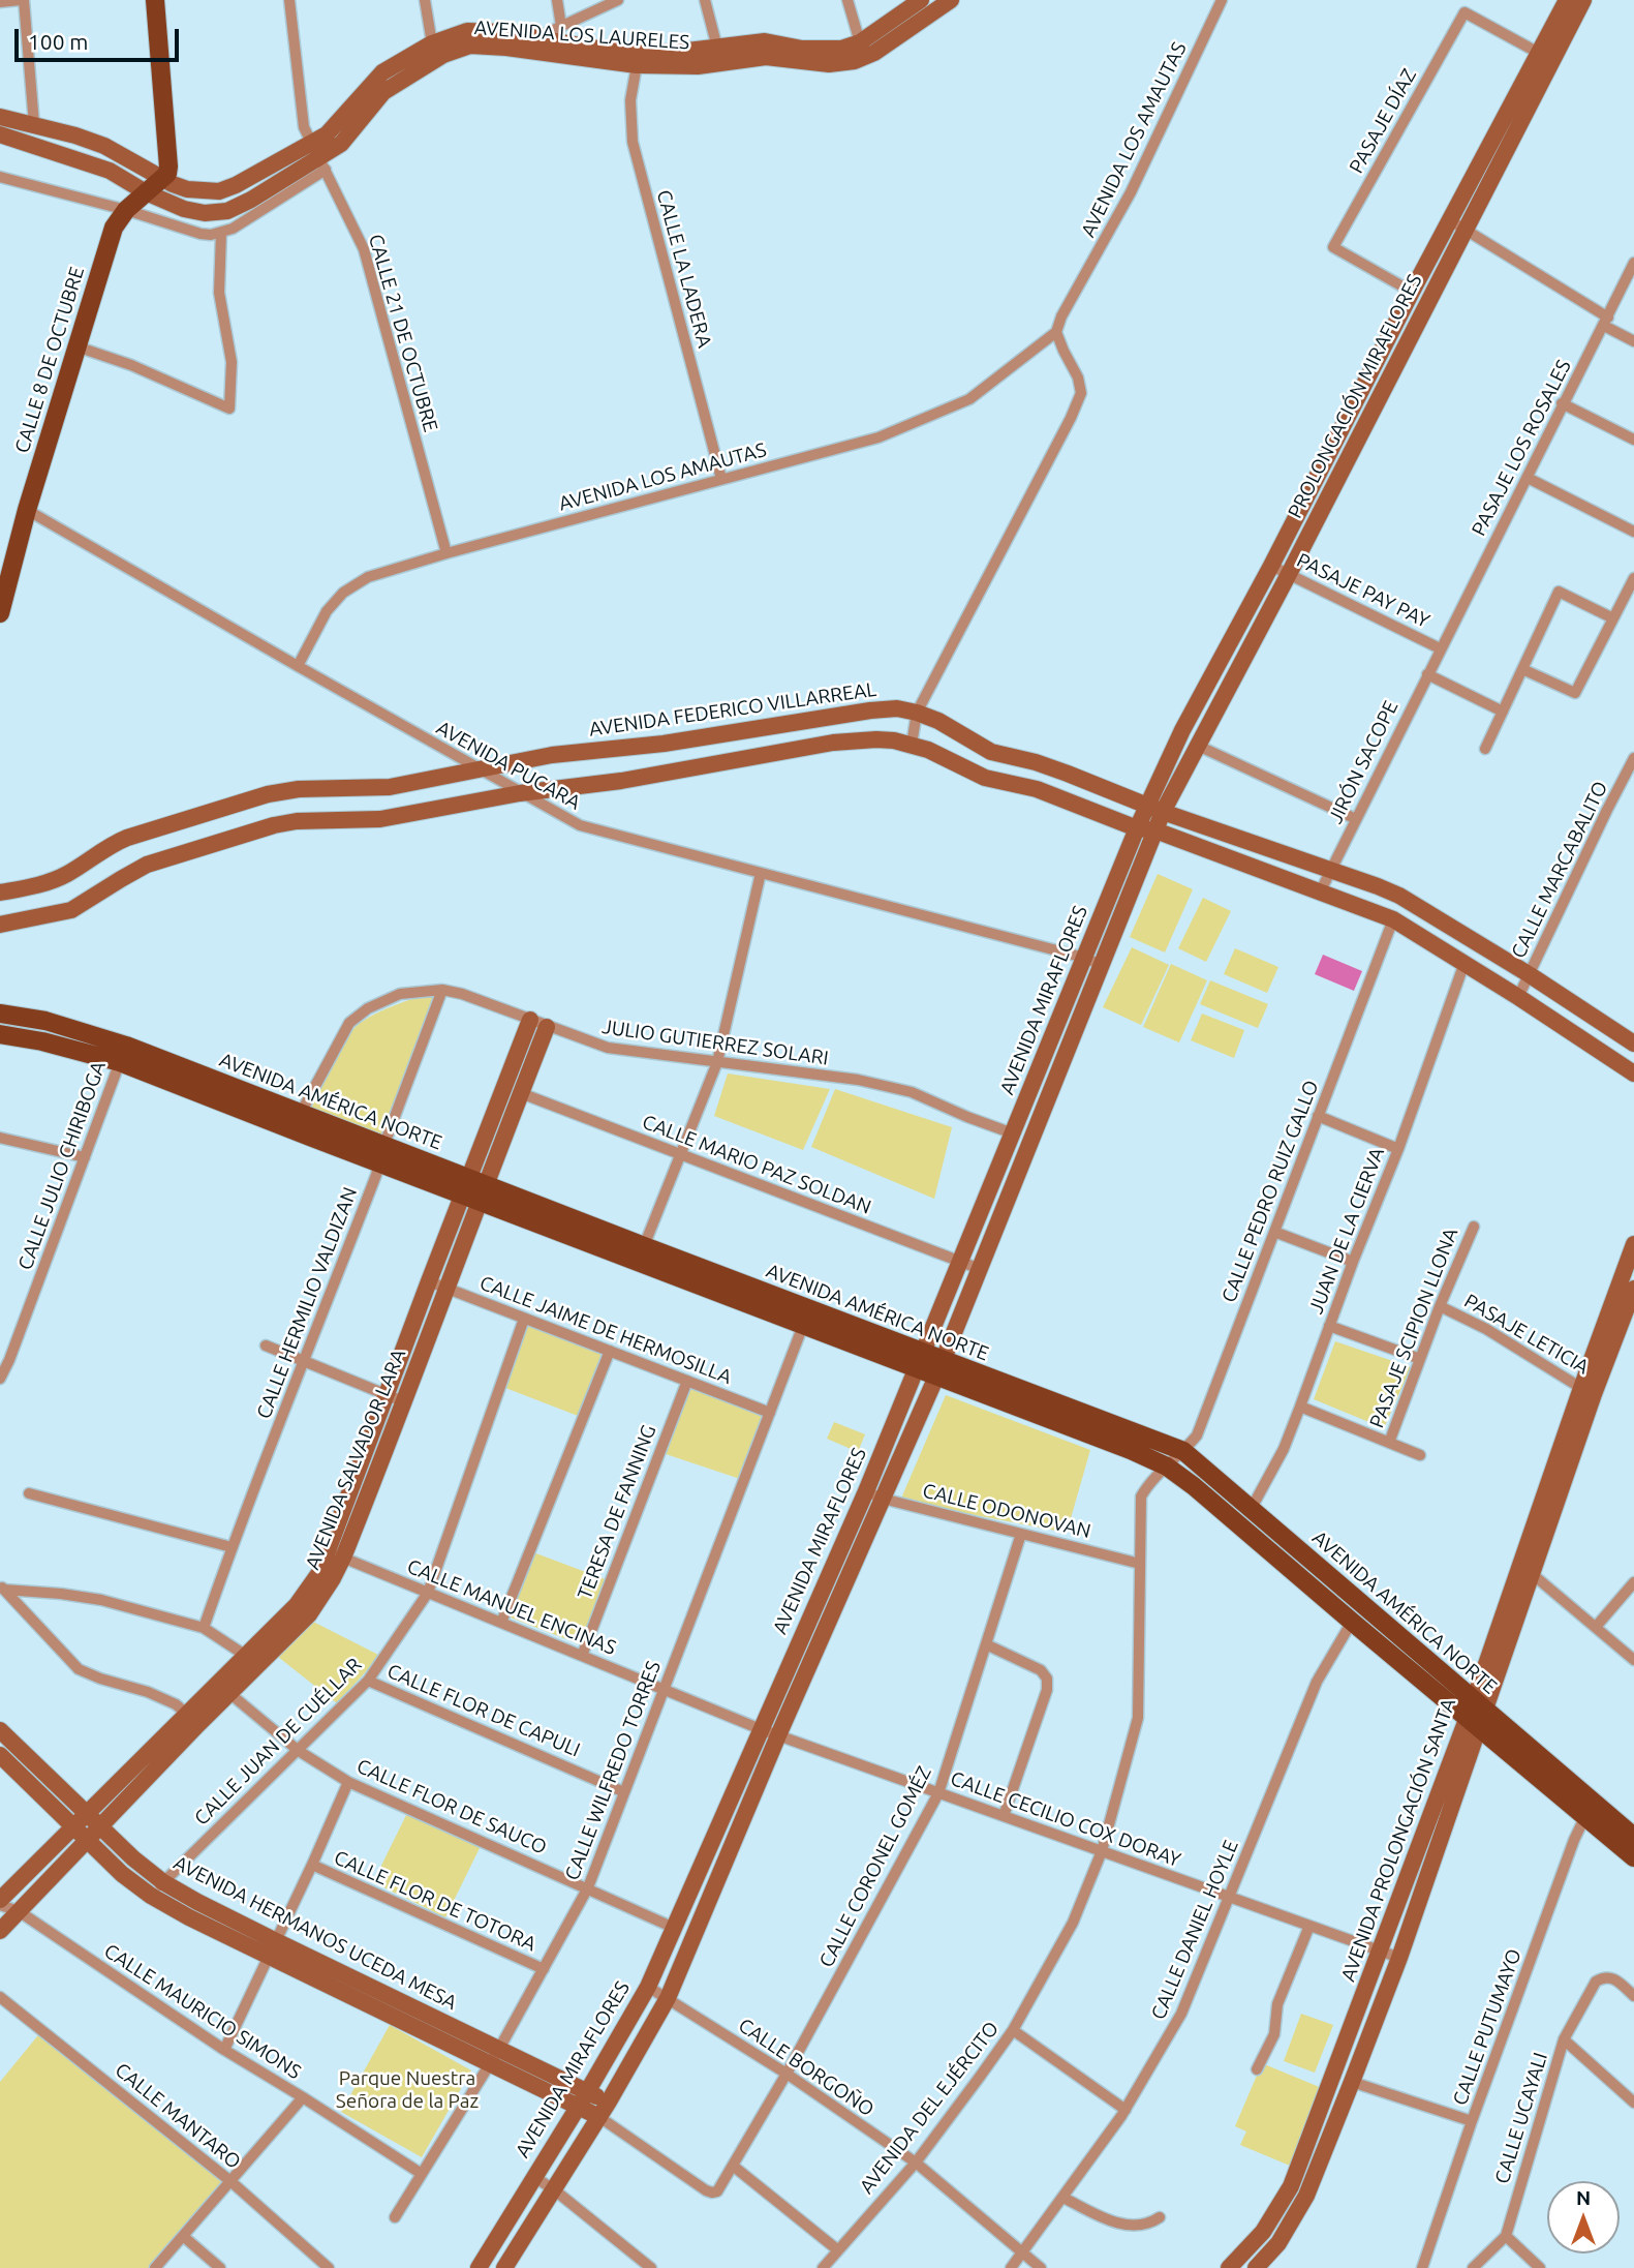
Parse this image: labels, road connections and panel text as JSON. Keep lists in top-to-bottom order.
{
  "streets": {
    "main road": [
      "AVENIDA LOS LAURELES",
      "CALLE 8 DE OCTUBRE",
      "PROLONGACIÓN MIRAFLORES",
      "AVENIDA FEDERICO VILLARREAL",
      "AVENIDA MIRAFLORES",
      "AVENIDA AMÉRICA NORTE",
      "AVENIDA SALVADOR LARA",
      "AVENIDA PROLONGACIÓN SANTA",
      "AVENIDA HERMANOS UCEDA MESA"
    ],
    "street": [
      "PASAJE DÍAZ",
      "AVENIDA LOS AMAUTAS",
      "CALLE LA LADERA",
      "CALLE 21 DE OCTUBRE",
      "PASAJE LOS ROSALES",
      "PASAJE PAY PAY",
      "JIRÓN SACOPE",
      "AVENIDA PUCARA",
      "CALLE MARCABALITO",
      "JULIO GUTIERREZ SOLARI",
      "CALLE MARIO PAZ SOLDAN",
      "CALLE JULIO CHIRIBOGA",
      "CALLE PEDRO RUIZ GALLO",
      "JUAN DE LA CIERVA",
      "CALLE HERMILIO VALDIZAN",
      "PASAJE SCIPION LLONA",
      "CALLE JAIME DE HERMOSILLA",
      "PASAJE LETICIA",
      "CALLE ODONOVAN",
      "TERESA DE FANNING",
      "CALLE MANUEL ENCINAS",
      "CALLE FLOR DE CAPULI",
      "CALLE JUAN DE CUÉLLAR",
      "CALLE WILFREDO TORRES",
      "CALLE FLOR DE SAUCO",
      "CALLE CECILIO COX DORAY",
      "CALLE CORONEL GOMÉZ",
      "CALLE FLOR DE TOTORA",
      "CALLE DANIEL HOYLE",
      "CALLE MAURICIO SIMONS",
      "CALLE PUTUMAYO",
      "CALLE BORGOÑO",
      "AVENIDA DEL EJÉRCITO",
      "CALLE MANTARO",
      "CALLE UCAYALI"
    ]
  },
  "crossings": [
    ["AVENIDA LOS LAURELES", "CALLE LA LADERA"],
    ["AVENIDA LOS LAURELES", "CALLE 21 DE OCTUBRE"],
    ["AVENIDA LOS LAURELES", "CALLE 8 DE OCTUBRE"],
    ["PASAJE DÍAZ", "PROLONGACIÓN MIRAFLORES"],
    ["AVENIDA LOS AMAUTAS", "CALLE LA LADERA"],
    ["AVENIDA LOS AMAUTAS", "CALLE 21 DE OCTUBRE"],
    ["AVENIDA LOS AMAUTAS", "AVENIDA PUCARA"],
    ["CALLE 8 DE OCTUBRE", "AVENIDA PUCARA"],
    ["PROLONGACIÓN MIRAFLORES", "PASAJE PAY PAY"],
    ["PROLONGACIÓN MIRAFLORES", "AVENIDA FEDERICO VILLARREAL"],
    ["PROLONGACIÓN MIRAFLORES", "AVENIDA MIRAFLORES"],
    ["PASAJE LOS ROSALES", "PASAJE PAY PAY"],
    ["PASAJE LOS ROSALES", "JIRÓN SACOPE"],
    ["PASAJE PAY PAY", "JIRÓN SACOPE"],
    ["AVENIDA FEDERICO VILLARREAL", "JIRÓN SACOPE"],
    ["AVENIDA FEDERICO VILLARREAL", "AVENIDA PUCARA"],
    ["AVENIDA FEDERICO VILLARREAL", "CALLE MARCABALITO"],
    ["AVENIDA FEDERICO VILLARREAL", "AVENIDA MIRAFLORES"],
    ["AVENIDA PUCARA", "AVENIDA MIRAFLORES"],
    ["AVENIDA MIRAFLORES", "JULIO GUTIERREZ SOLARI"],
    ["AVENIDA MIRAFLORES", "AVENIDA AMÉRICA NORTE"],
    ["AVENIDA MIRAFLORES", "CALLE MARIO PAZ SOLDAN"],
    ["AVENIDA MIRAFLORES", "CALLE ODONOVAN"],
    ["AVENIDA MIRAFLORES", "CALLE MANUEL ENCINAS"],
    ["AVENIDA MIRAFLORES", "CALLE FLOR DE SAUCO"],
    ["AVENIDA MIRAFLORES", "CALLE CECILIO COX DORAY"],
    ["AVENIDA MIRAFLORES", "CALLE CORONEL GOMÉZ"],
    ["AVENIDA MIRAFLORES", "AVENIDA HERMANOS UCEDA MESA"],
    ["AVENIDA MIRAFLORES", "CALLE BORGOÑO"],
    ["JULIO GUTIERREZ SOLARI", "AVENIDA AMÉRICA NORTE"],
    ["JULIO GUTIERREZ SOLARI", "CALLE HERMILIO VALDIZAN"],
    ["JULIO GUTIERREZ SOLARI", "AVENIDA SALVADOR LARA"],
    ["AVENIDA AMÉRICA NORTE", "CALLE JULIO CHIRIBOGA"],
    ["AVENIDA AMÉRICA NORTE", "CALLE PEDRO RUIZ GALLO"],
    ["AVENIDA AMÉRICA NORTE", "JUAN DE LA CIERVA"],
    ["AVENIDA AMÉRICA NORTE", "CALLE HERMILIO VALDIZAN"],
    ["AVENIDA AMÉRICA NORTE", "AVENIDA SALVADOR LARA"],
    ["AVENIDA AMÉRICA NORTE", "CALLE WILFREDO TORRES"],
    ["AVENIDA AMÉRICA NORTE", "AVENIDA PROLONGACIÓN SANTA"],
    ["AVENIDA AMÉRICA NORTE", "CALLE DANIEL HOYLE"],
    ["AVENIDA AMÉRICA NORTE", "CALLE PUTUMAYO"],
    ["AVENIDA AMÉRICA NORTE", "AVENIDA DEL EJÉRCITO"],
    ["CALLE MARIO PAZ SOLDAN", "AVENIDA SALVADOR LARA"],
    ["CALLE PEDRO RUIZ GALLO", "AVENIDA DEL EJÉRCITO"],
    ["PASAJE SCIPION LLONA", "PASAJE LETICIA"],
    ["CALLE JAIME DE HERMOSILLA", "AVENIDA SALVADOR LARA"],
    ["CALLE JAIME DE HERMOSILLA", "TERESA DE FANNING"],
    ["CALLE JAIME DE HERMOSILLA", "CALLE JUAN DE CUÉLLAR"],
    ["CALLE JAIME DE HERMOSILLA", "CALLE WILFREDO TORRES"],
    ["PASAJE LETICIA", "AVENIDA PROLONGACIÓN SANTA"],
    ["AVENIDA SALVADOR LARA", "CALLE MANUEL ENCINAS"],
    ["AVENIDA SALVADOR LARA", "CALLE FLOR DE SAUCO"],
    ["AVENIDA SALVADOR LARA", "AVENIDA HERMANOS UCEDA MESA"],
    ["AVENIDA SALVADOR LARA", "CALLE MAURICIO SIMONS"],
    ["CALLE ODONOVAN", "CALLE CORONEL GOMÉZ"],
    ["CALLE ODONOVAN", "AVENIDA DEL EJÉRCITO"],
    ["TERESA DE FANNING", "CALLE MANUEL ENCINAS"],
    ["CALLE MANUEL ENCINAS", "CALLE JUAN DE CUÉLLAR"],
    ["CALLE MANUEL ENCINAS", "CALLE WILFREDO TORRES"],
    ["CALLE MANUEL ENCINAS", "CALLE CECILIO COX DORAY"],
    ["CALLE FLOR DE CAPULI", "CALLE JUAN DE CUÉLLAR"],
    ["CALLE FLOR DE CAPULI", "CALLE WILFREDO TORRES"],
    ["CALLE JUAN DE CUÉLLAR", "CALLE FLOR DE SAUCO"],
    ["CALLE JUAN DE CUÉLLAR", "AVENIDA HERMANOS UCEDA MESA"],
    ["CALLE WILFREDO TORRES", "CALLE FLOR DE SAUCO"],
    ["CALLE WILFREDO TORRES", "CALLE FLOR DE TOTORA"],
    ["CALLE WILFREDO TORRES", "AVENIDA HERMANOS UCEDA MESA"],
    ["CALLE WILFREDO TORRES", "CALLE MAURICIO SIMONS"],
    ["CALLE CECILIO COX DORAY", "AVENIDA PROLONGACIÓN SANTA"],
    ["CALLE CECILIO COX DORAY", "CALLE CORONEL GOMÉZ"],
    ["CALLE CECILIO COX DORAY", "CALLE DANIEL HOYLE"],
    ["CALLE CECILIO COX DORAY", "AVENIDA DEL EJÉRCITO"],
    ["CALLE CORONEL GOMÉZ", "AVENIDA HERMANOS UCEDA MESA"],
    ["CALLE CORONEL GOMÉZ", "CALLE BORGOÑO"],
    ["CALLE DANIEL HOYLE", "CALLE BORGOÑO"],
    ["CALLE BORGOÑO", "AVENIDA DEL EJÉRCITO"]
  ],
  "parks": ["Parque Nuestra Señora de la Paz"],
  "scale_bar": "100 m",
  "north": "top"
}
